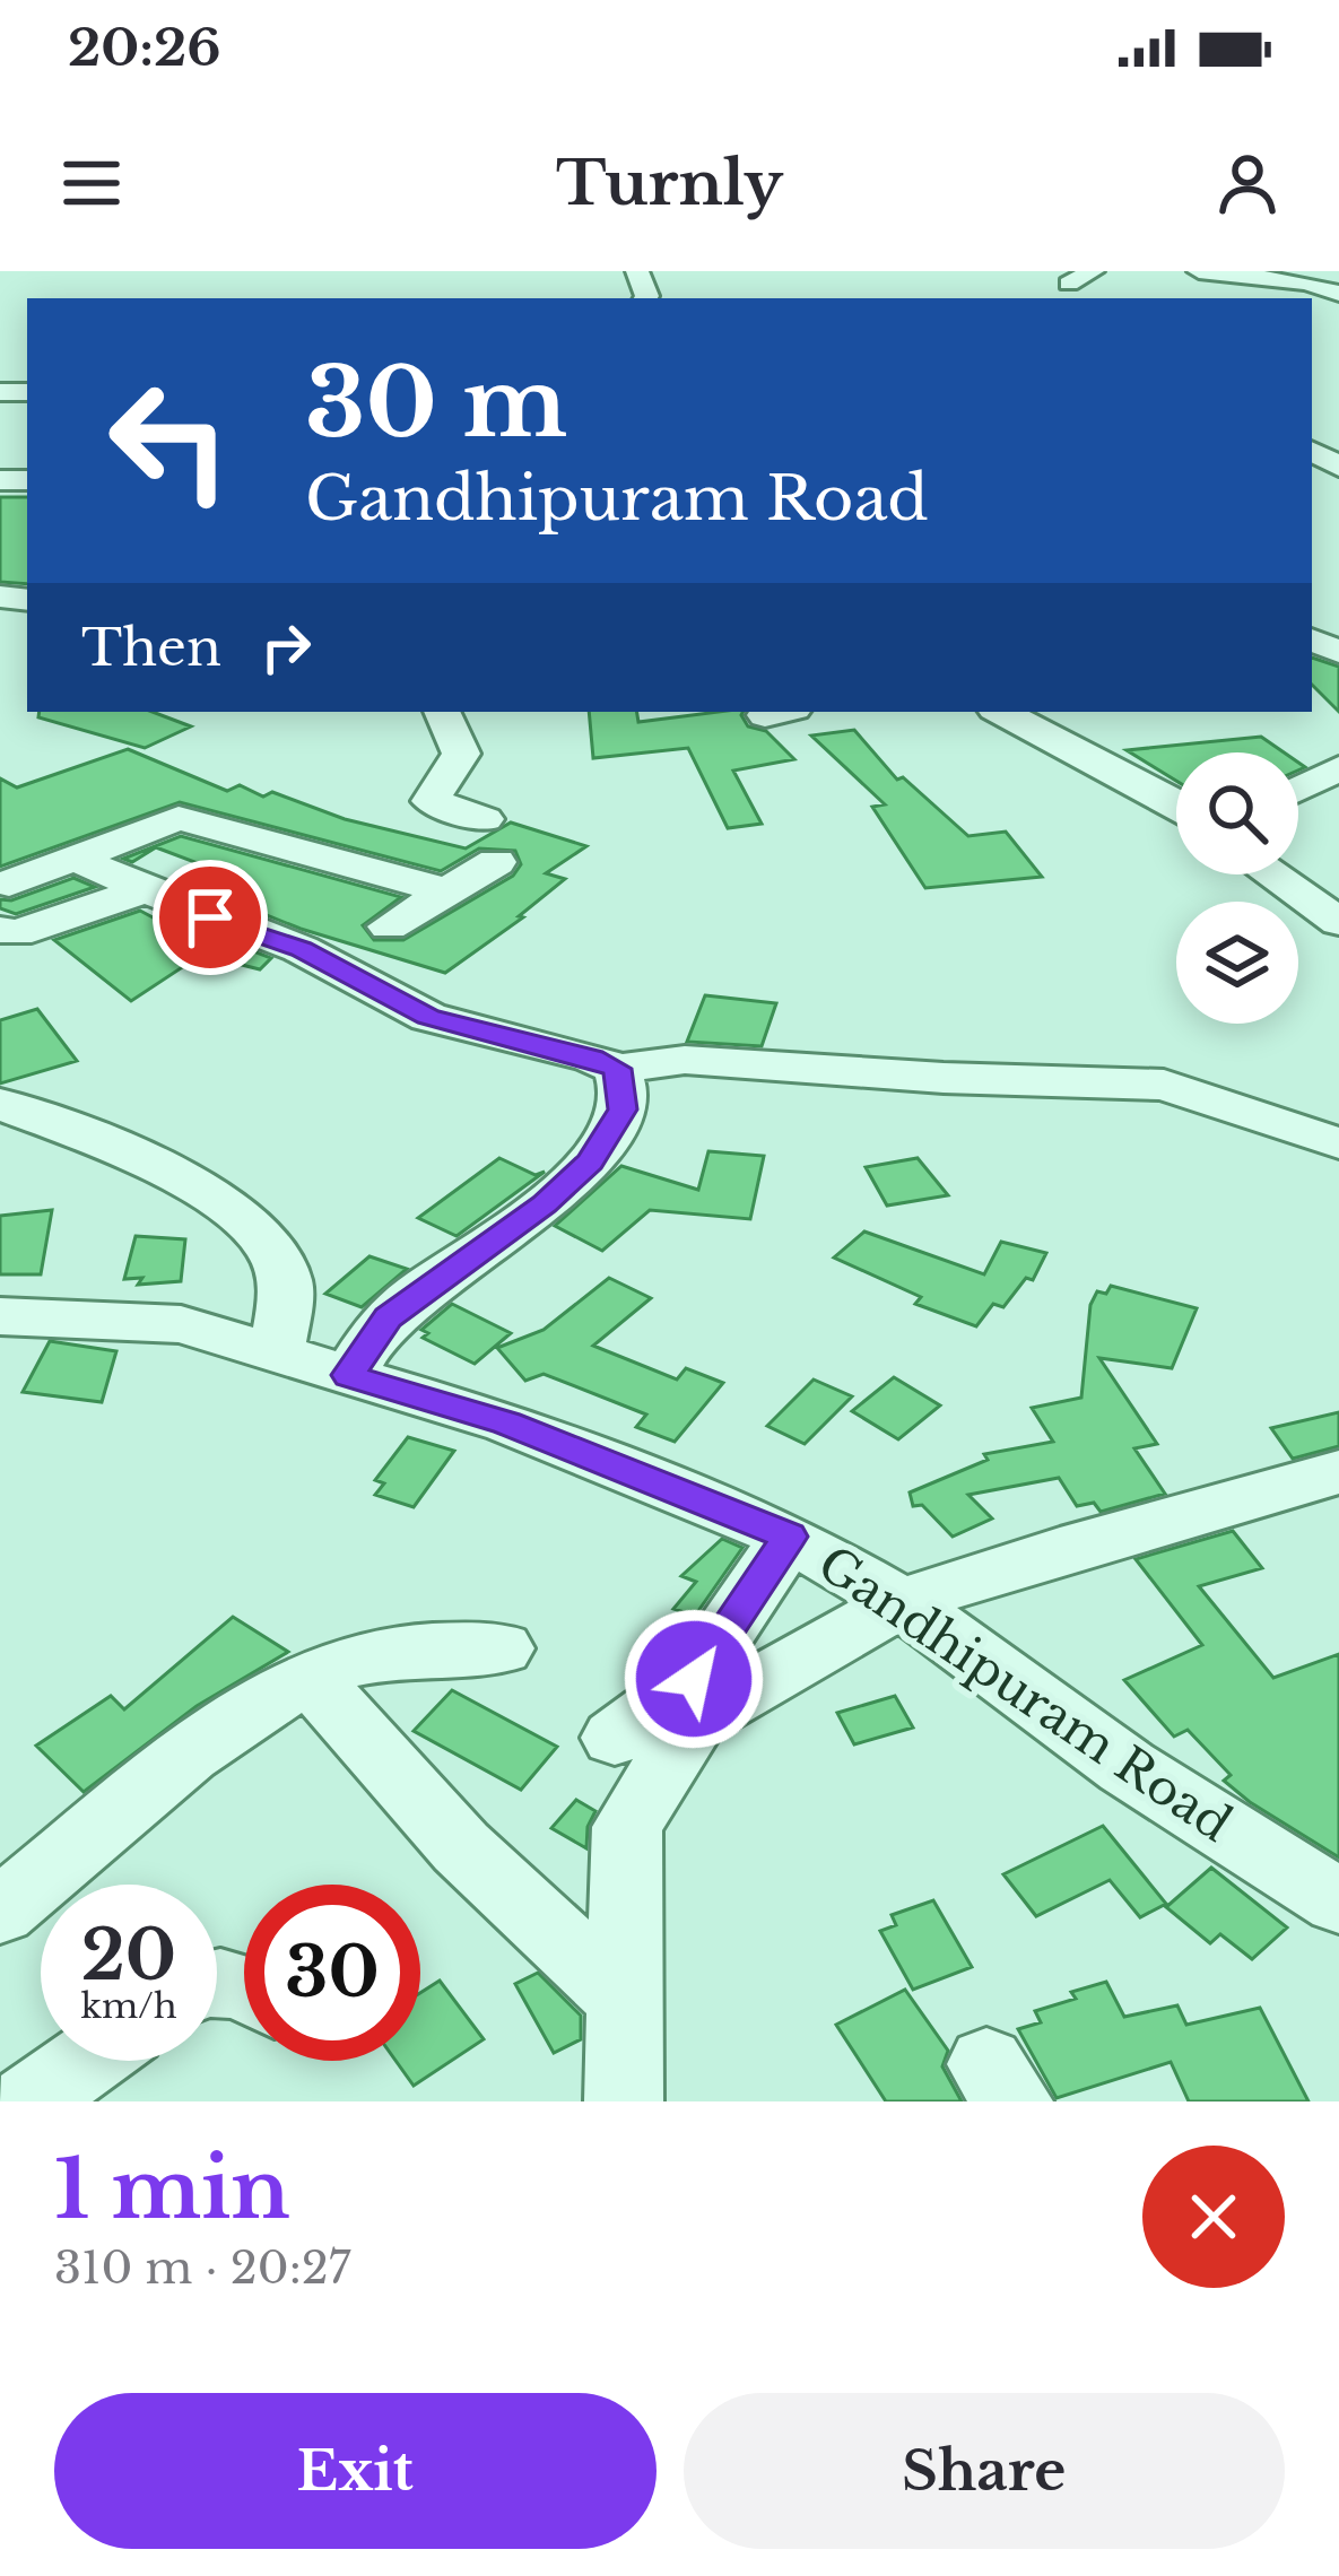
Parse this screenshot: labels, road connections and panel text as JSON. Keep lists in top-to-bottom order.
{
  "streets": {
    "street": ["Gandhipuram Road"]
  },
  "page": {
    "status": "20:26",
    "header": "Turnly",
    "turn": ["30 m", "Gandhipuram Road"],
    "then": "Then",
    "speed": "20 km/h",
    "limit": "30",
    "heading": ["1 min", "310 m · 20:27"],
    "buttons": ["Exit", "Share"]
  }
}
